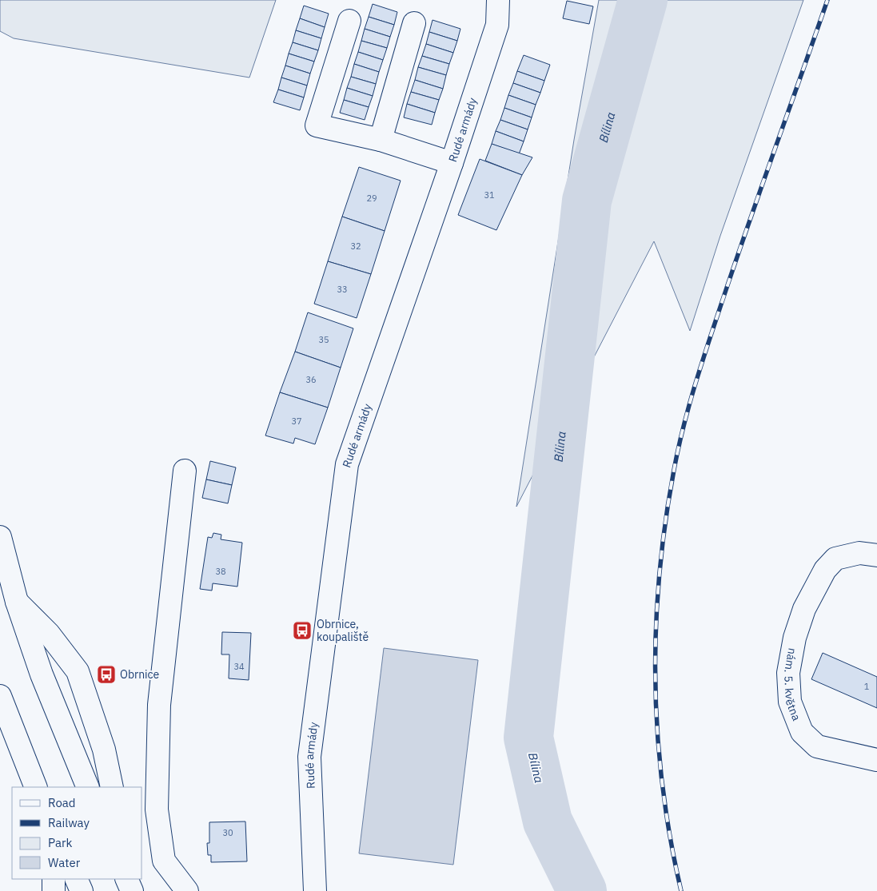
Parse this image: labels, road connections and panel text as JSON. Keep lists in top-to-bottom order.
{
  "streets": {
    "main road": ["Rudé armády", "nám. 5. května"]
  },
  "water": ["Bílina"],
  "places": {
    "bus stop": ["Obrnice, koupaliště", "Obrnice"]
  },
  "house_numbers": [
    "31",
    "29",
    "32",
    "33",
    "35",
    "36",
    "37",
    "38",
    "34",
    "1",
    "30"
  ],
  "legend": [
    "Road",
    "Railway",
    "Park",
    "Water"
  ]
}
